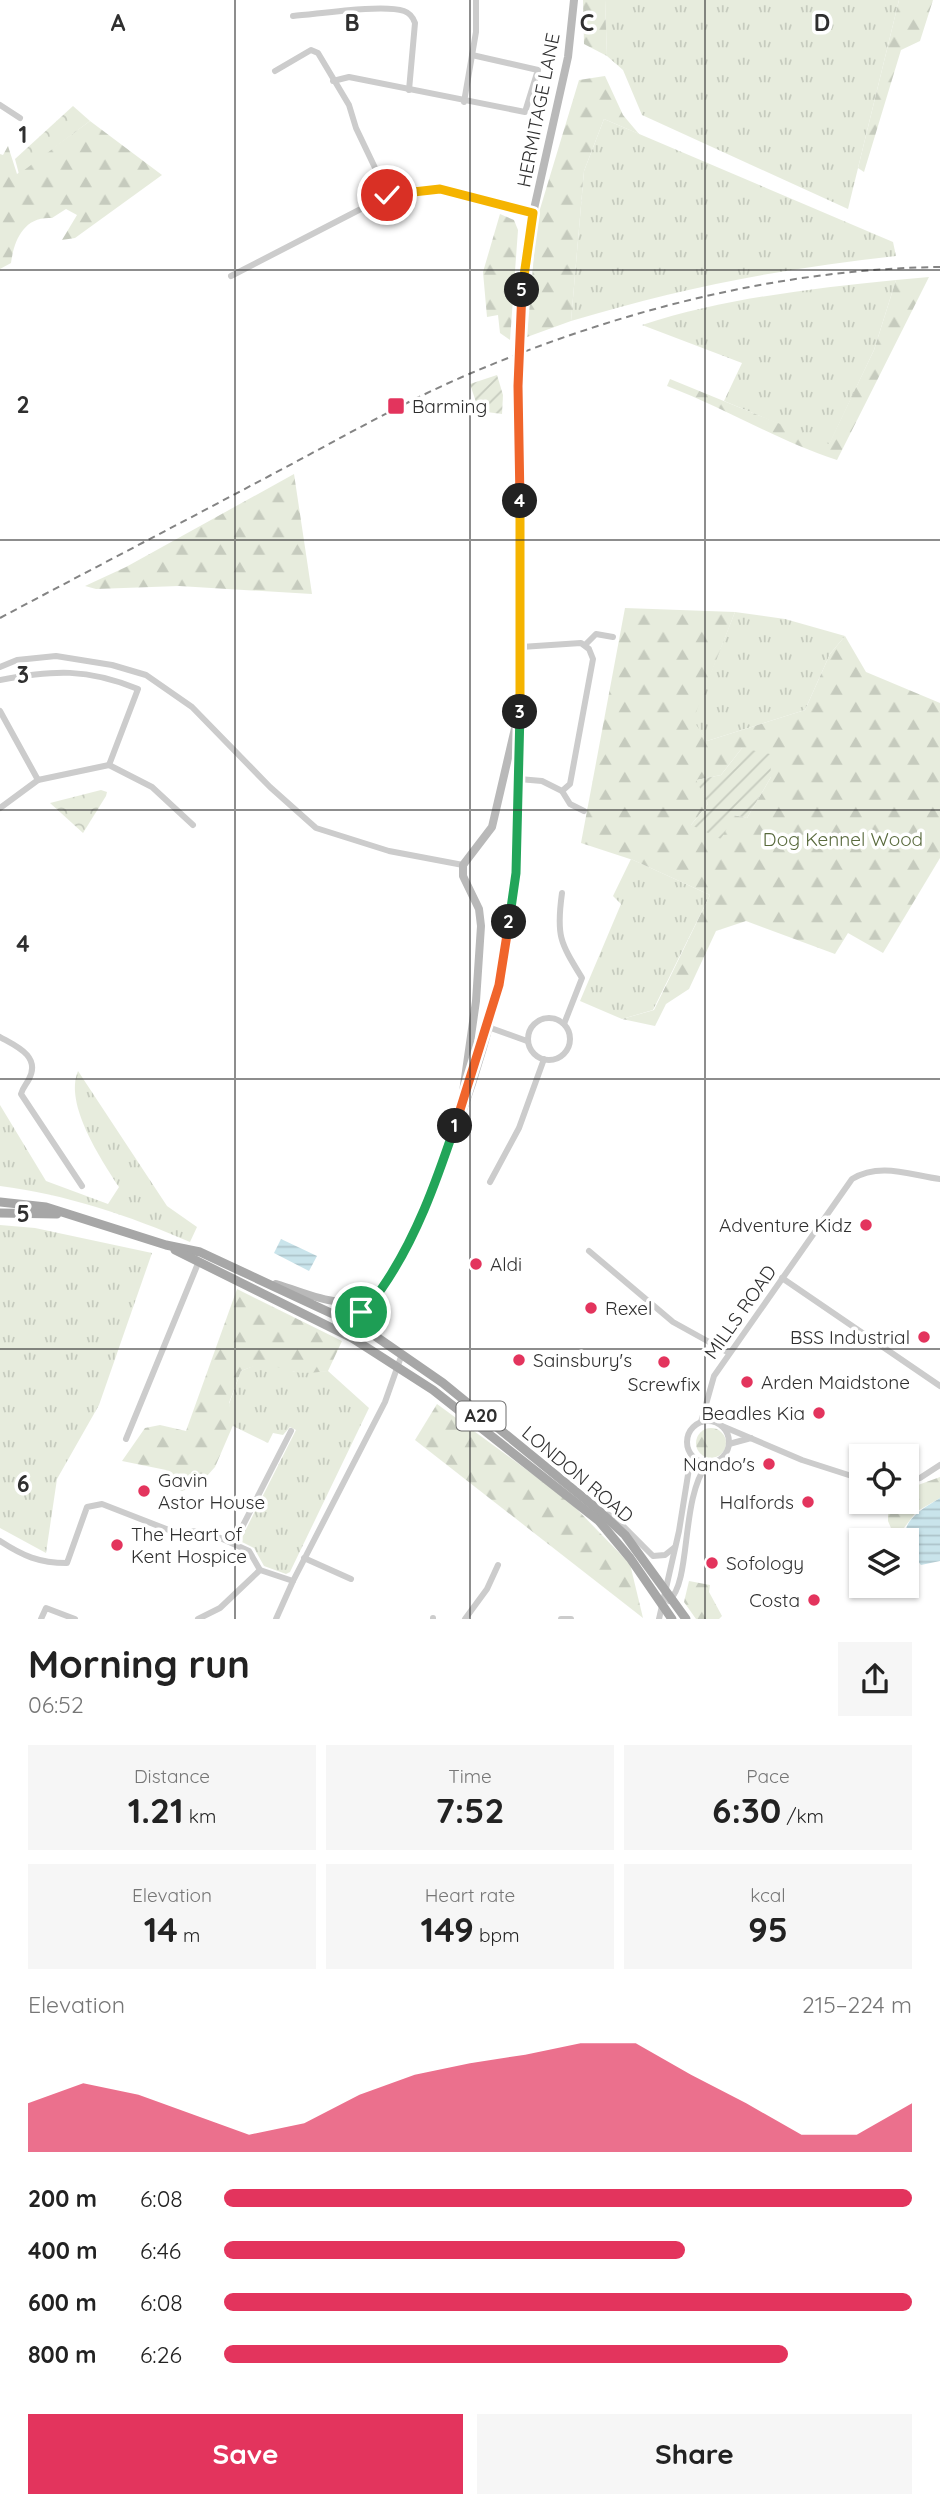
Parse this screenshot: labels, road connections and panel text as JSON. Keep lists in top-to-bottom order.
{
  "streets": {
    "main road": ["HERMITAGE LANE", "A20", "LONDON ROAD"],
    "street": ["MILLS ROAD"]
  },
  "crossings": [
    ["HERMITAGE LANE", "LONDON ROAD"]
  ],
  "parks": ["Dog Kennel Wood"],
  "places": {
    "transit": ["Barming"],
    "other": [
      "Adventure Kidz",
      "Aldi",
      "Rexel",
      "BSS Industrial",
      "Sainsbury's",
      "Screwfix",
      "Arden Maidstone",
      "Beadles Kia",
      "Nando's",
      "Gavin Astor House",
      "Halfords",
      "The Heart of Kent Hospice",
      "Sofology",
      "Costa"
    ]
  },
  "page": {
    "pins": [
      "5",
      "4",
      "3",
      "2",
      "1"
    ],
    "heading": ["Morning run", "06:52"],
    "stats": [
      ["Distance", "1.21 km"],
      ["Time", "7:52"],
      ["Pace", "6:30 /km"],
      ["Elevation", "14 m"],
      ["Heart rate", "149 bpm"],
      ["kcal", "95"]
    ],
    "chart": ["Elevation", "215–224 m"],
    "list": [
      {
        "name": "200 m",
        "note": "6:08"
      },
      {
        "name": "400 m",
        "note": "6:46"
      },
      {
        "name": "600 m",
        "note": "6:08"
      },
      {
        "name": "800 m",
        "note": "6:26"
      }
    ],
    "buttons": ["Save", "Share"]
  },
  "grid": {
    "columns": [
      "A",
      "B",
      "C",
      "D"
    ],
    "rows": [
      "1",
      "2",
      "3",
      "4",
      "5",
      "6"
    ]
  }
}
